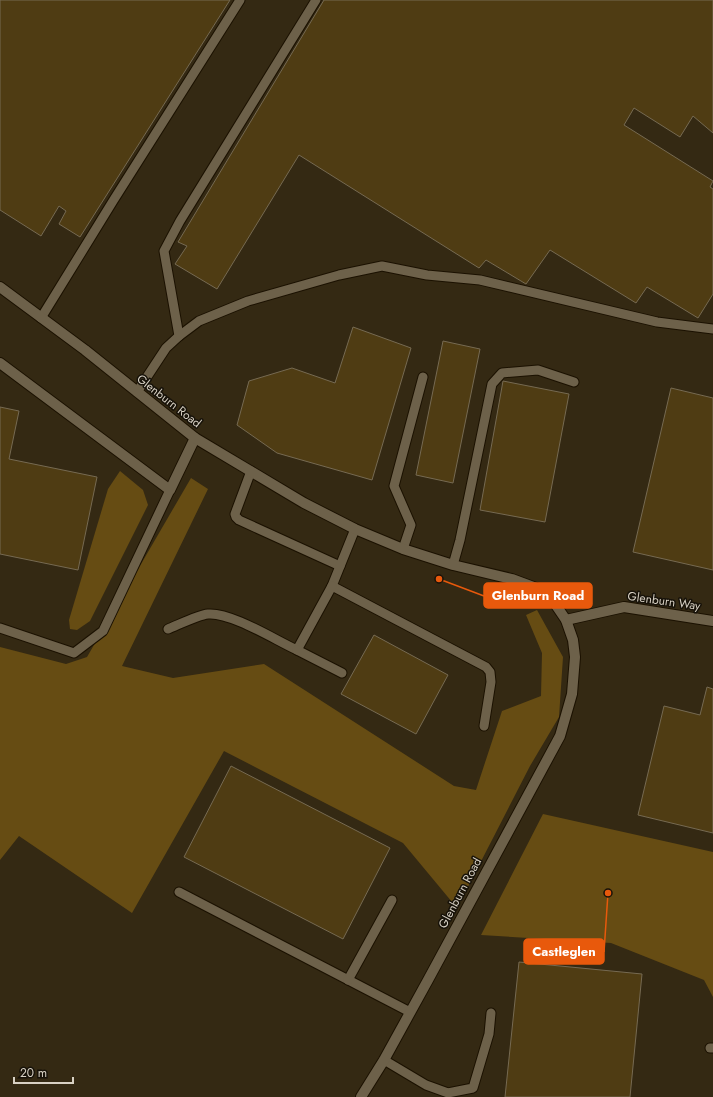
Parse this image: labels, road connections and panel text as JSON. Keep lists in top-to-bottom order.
{
  "streets": {
    "street": ["Glenburn Road", "Glenburn Way"]
  },
  "crossings": [
    ["Glenburn Road", "Glenburn Way"]
  ],
  "places": ["Glenburn Road", "Castleglen"],
  "scale_bar": "20 m"
}
